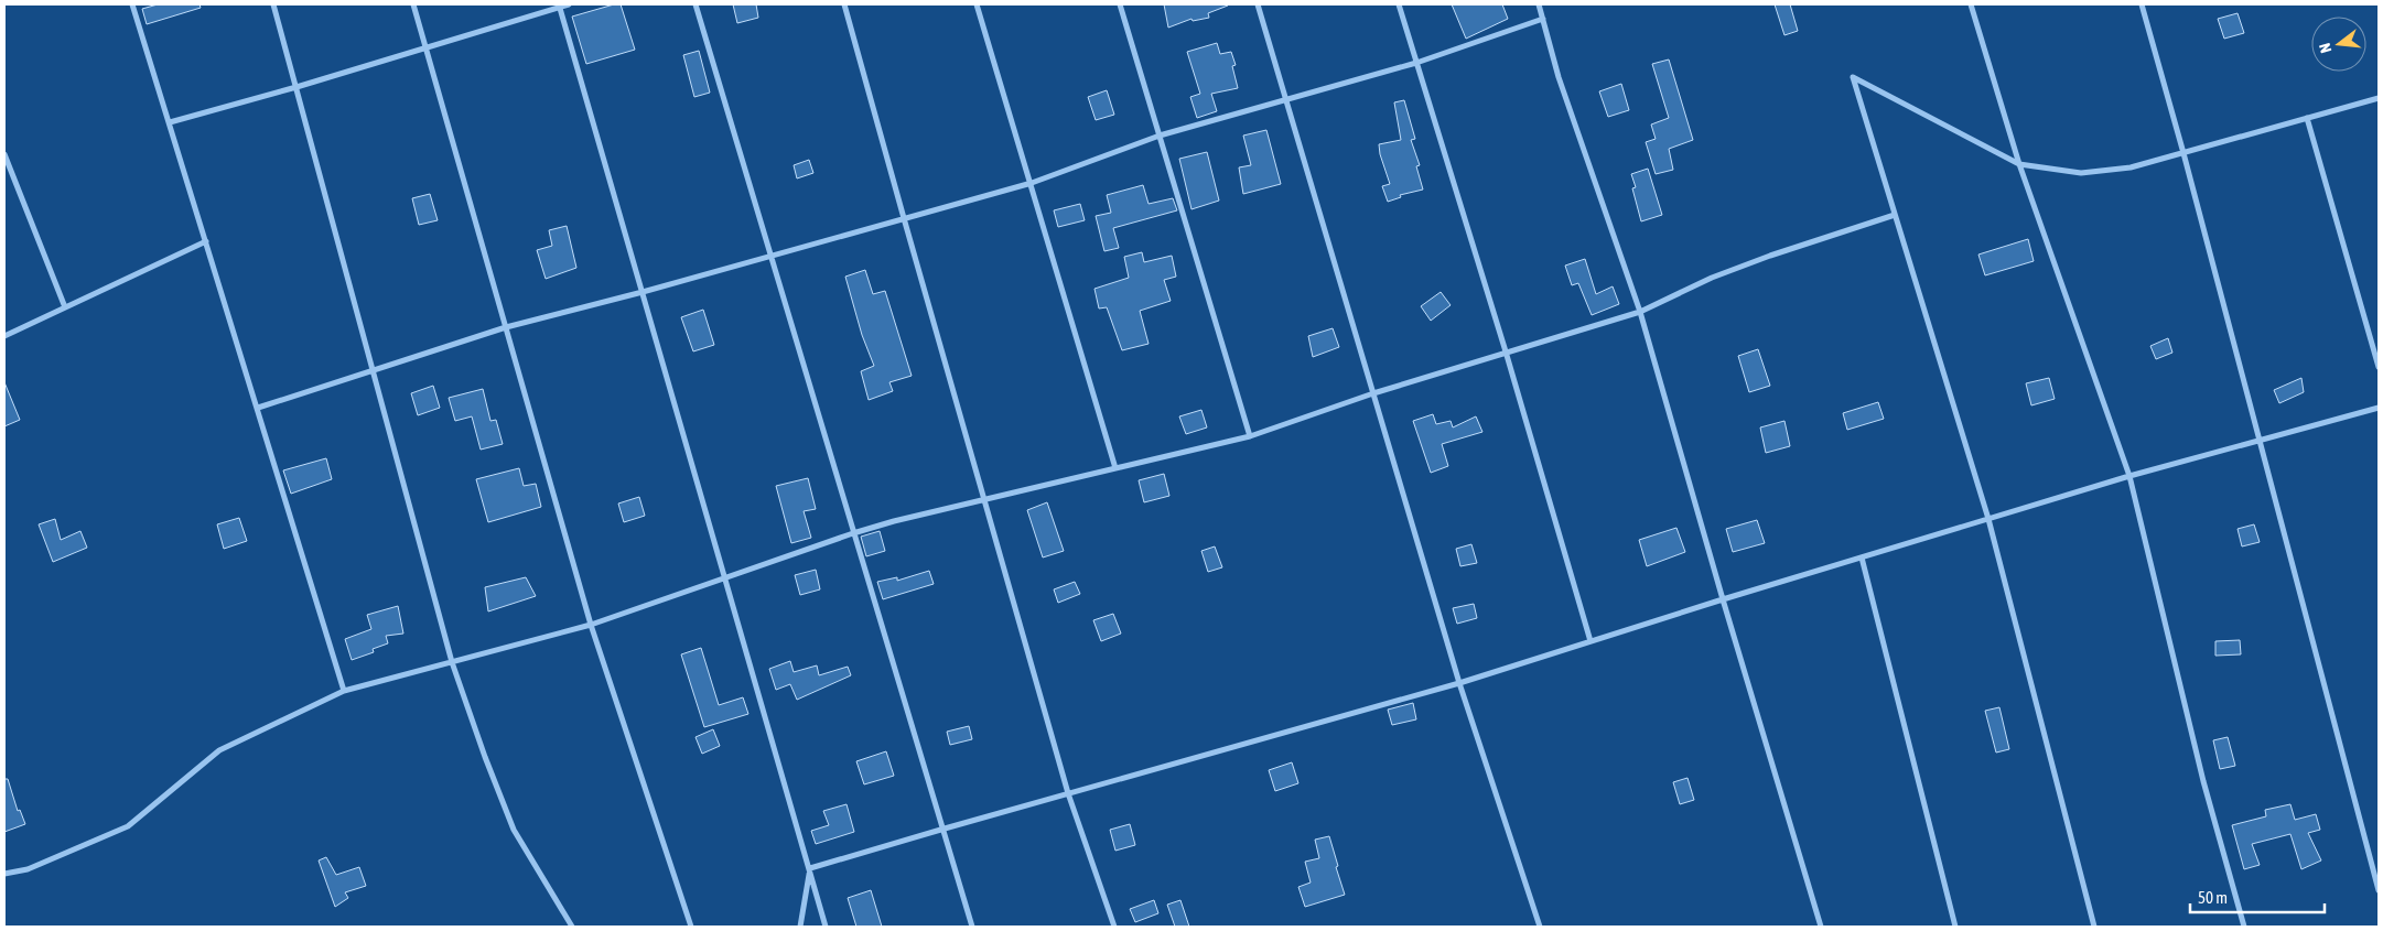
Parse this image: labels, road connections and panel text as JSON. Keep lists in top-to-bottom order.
{
  "scale_bar": "50 m",
  "north": "left"
}
